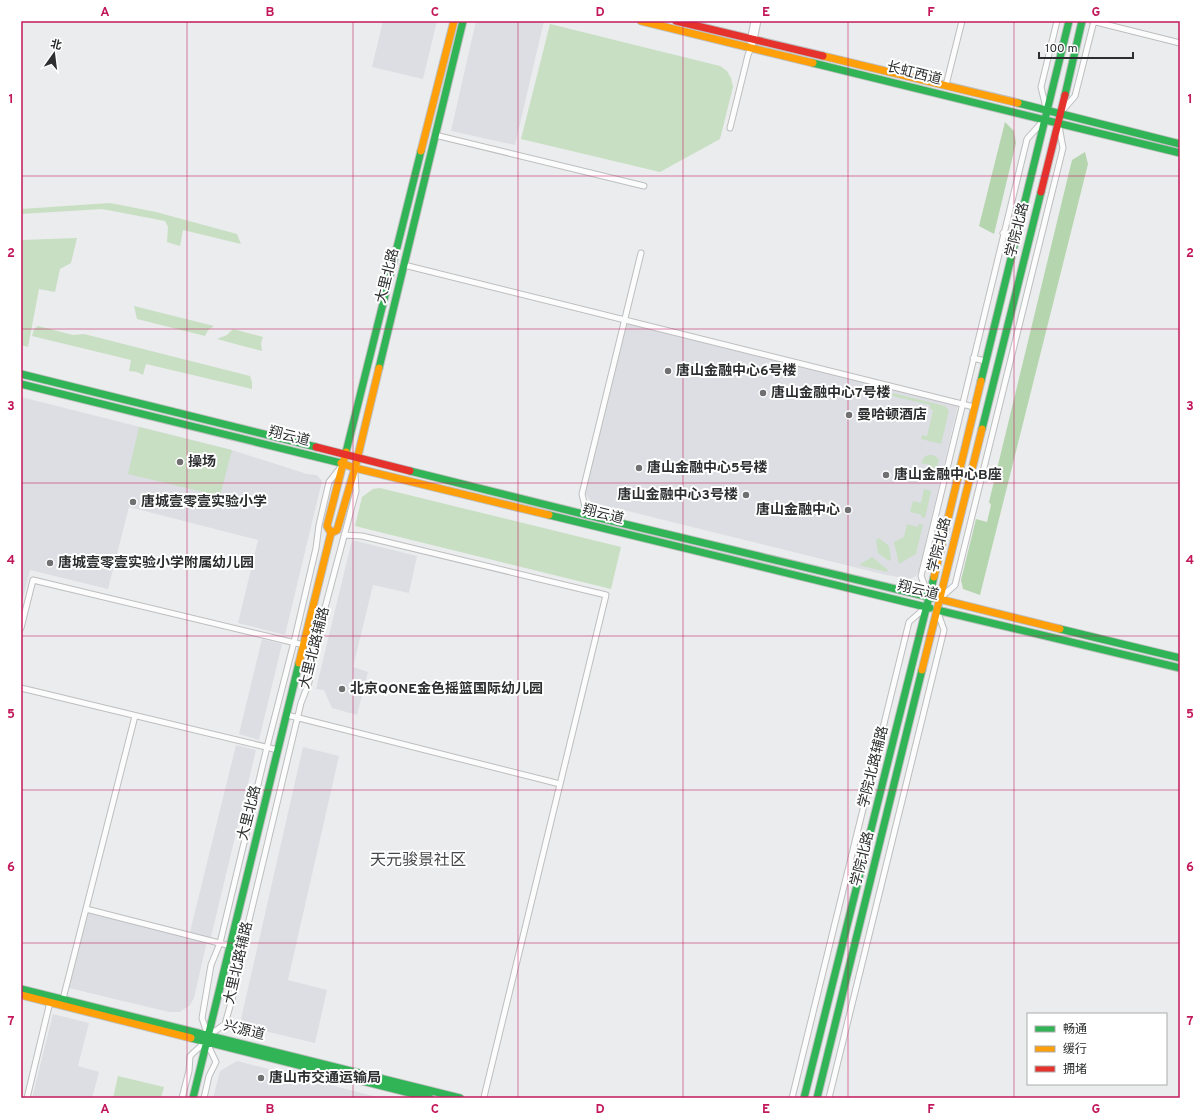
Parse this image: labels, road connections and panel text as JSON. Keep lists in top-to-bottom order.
{
  "streets": {
    "main road": [
      "长虹西道",
      "学院北路",
      "大里北路",
      "翔云道",
      "兴源道"
    ],
    "street": ["大里北路辅路", "学院北路辅路"]
  },
  "crossings": [
    ["长虹西道", "学院北路"],
    ["学院北路", "翔云道"],
    ["学院北路", "学院北路辅路"],
    ["大里北路", "翔云道"],
    ["大里北路", "大里北路辅路"],
    ["大里北路", "兴源道"],
    ["翔云道", "大里北路辅路"],
    ["翔云道", "学院北路辅路"],
    ["大里北路辅路", "兴源道"]
  ],
  "districts": ["天元骏景社区"],
  "places": [
    "唐山金融中心6号楼",
    "唐山金融中心7号楼",
    "曼哈顿酒店",
    "操场",
    "唐山金融中心5号楼",
    "唐山金融中心B座",
    "唐山金融中心3号楼",
    "唐城壹零壹实验小学",
    "唐山金融中心",
    "唐城壹零壹实验小学附属幼儿园",
    "北京QONE金色摇篮国际幼儿园",
    "唐山市交通运输局"
  ],
  "legend": ["畅通", "缓行", "拥堵"],
  "scale_bar": "100 m",
  "north": "top",
  "grid": {
    "columns": [
      "A",
      "B",
      "C",
      "D",
      "E",
      "F",
      "G"
    ],
    "rows": [
      "1",
      "2",
      "3",
      "4",
      "5",
      "6",
      "7"
    ]
  }
}
